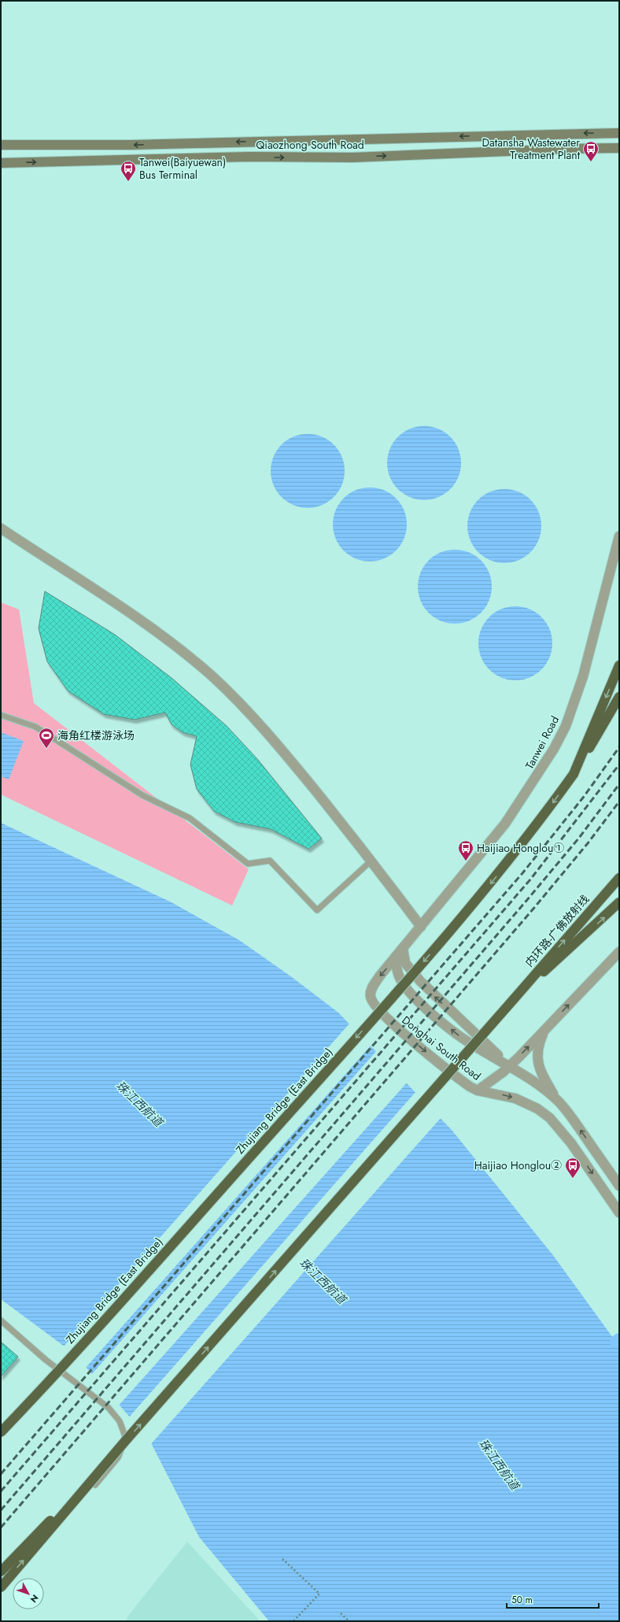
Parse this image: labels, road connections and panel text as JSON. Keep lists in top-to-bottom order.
{
  "streets": {
    "highway": ["内环路-广佛放射线", "Zhujiang Bridge (East Bridge)"],
    "main road": ["Qiaozhong South Road"],
    "street": ["Tanwei Road", "Donghai South Road"]
  },
  "crossings": [
    ["Tanwei Road", "Donghai South Road"]
  ],
  "one_way": ["Zhujiang Bridge (East Bridge)"],
  "water": ["珠江西航道"],
  "places": {
    "bus stop": [
      "Datansha Wastewater Treatment Plant",
      "Tanwei(Baiyuewan) Bus Terminal",
      "Haijiao Honglou①",
      "Haijiao Honglou②"
    ],
    "sports": ["海角红楼游泳场"]
  },
  "scale_bar": "50 m",
  "north": "bottom right"
}
